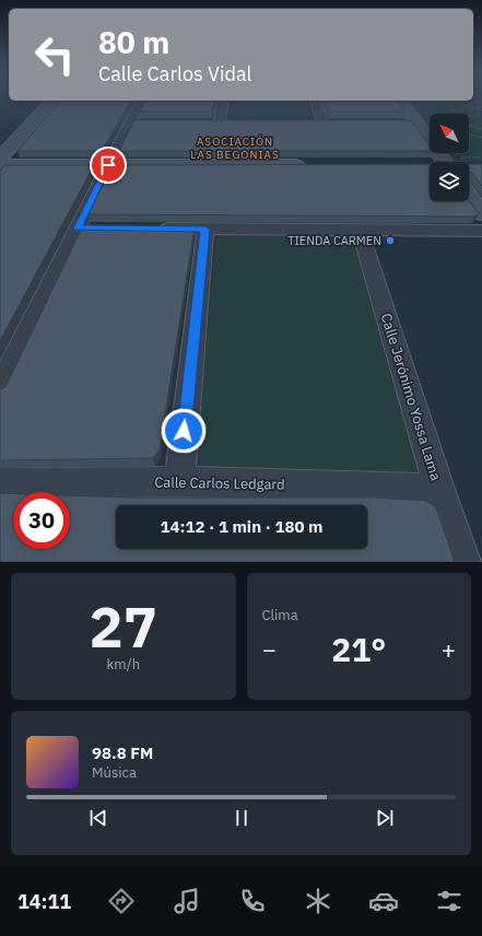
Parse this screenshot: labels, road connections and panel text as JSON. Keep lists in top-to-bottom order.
{
  "streets": {
    "street": ["Calle Jerónimo Yossa Lama", "Calle Carlos Ledgard"]
  },
  "crossings": [
    ["Calle Jerónimo Yossa Lama", "Calle Carlos Ledgard"]
  ],
  "districts": ["ASOCIACIÓN LAS BEGONIAS"],
  "places": ["TIENDA CARMEN"],
  "north": "top left",
  "page": {
    "turn": ["80 m", "Calle Carlos Vidal"],
    "limit": "30",
    "trip": "14:12 · 1 min · 180 m",
    "tile": [
      ["27", "km/h"],
      "Clima"
    ],
    "heat": ["−", "21°", "+"],
    "song": ["98.8 FM", "Música"],
    "tabs": "14:11"
  }
}
